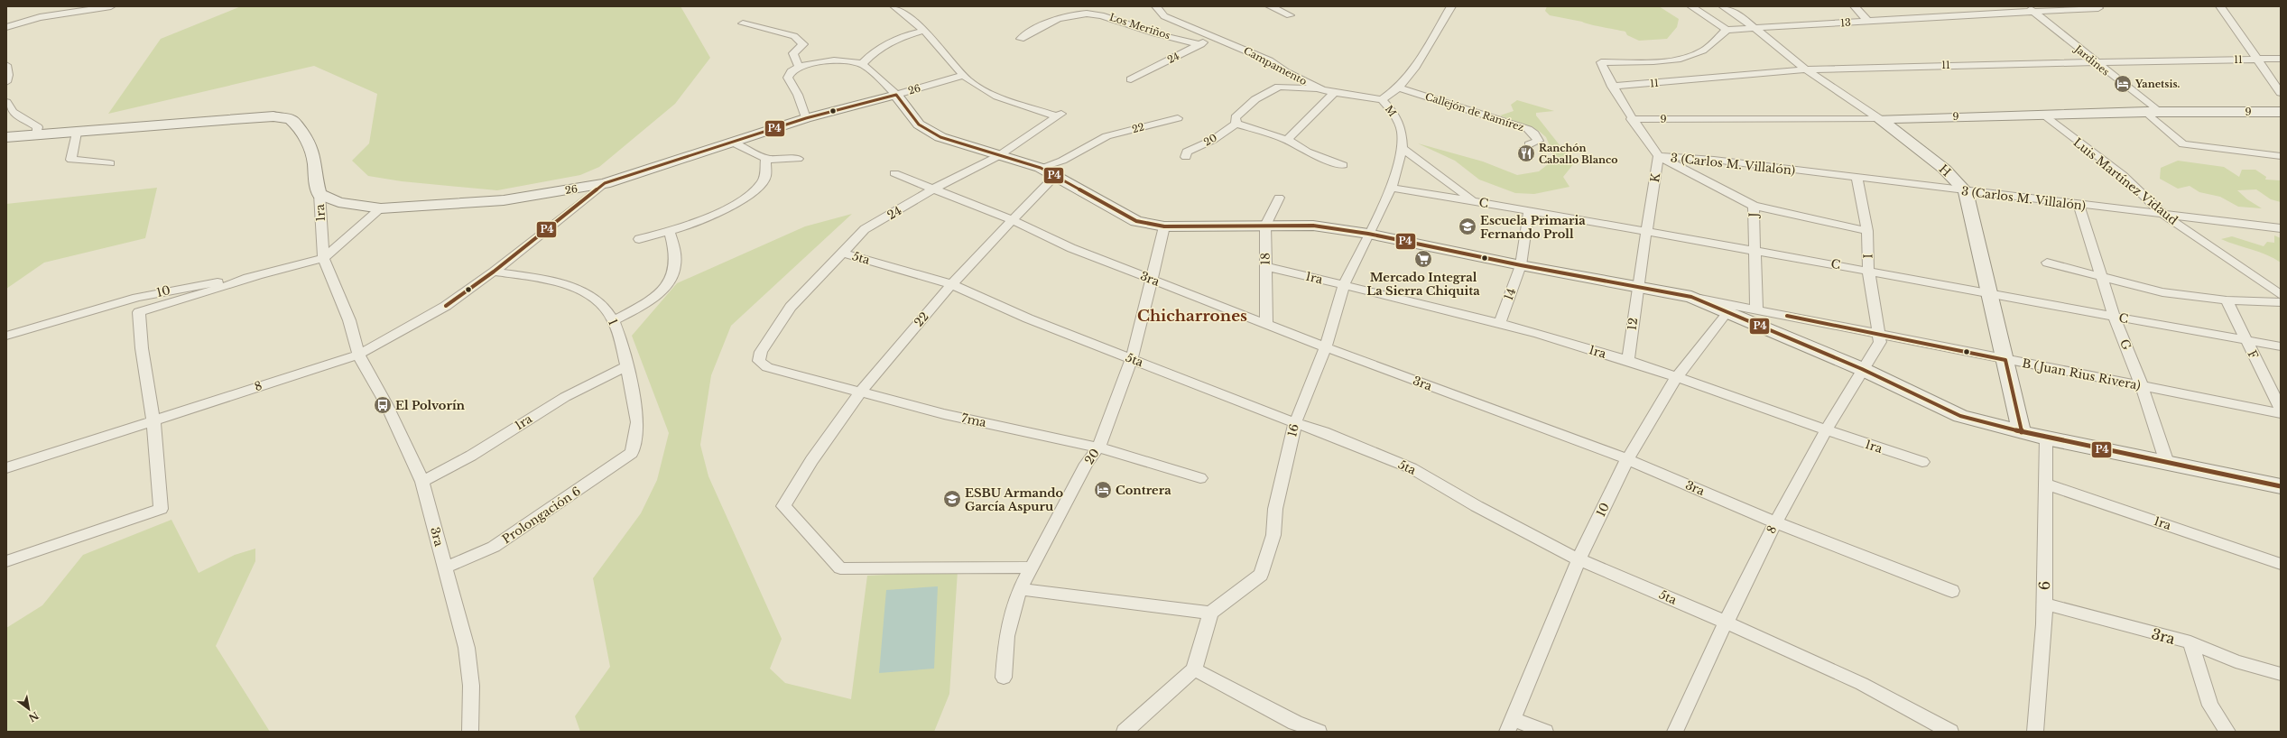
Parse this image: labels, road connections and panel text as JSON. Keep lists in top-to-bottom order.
{
  "streets": {
    "street": [
      "13",
      "Los Meriños",
      "24",
      "11",
      "Jardines",
      "Campamento",
      "26",
      "M",
      "Callejón de Ramírez",
      "9",
      "22",
      "20",
      "3 (Carlos M. Villalón)",
      "H",
      "K",
      "Luis Martínez Vidaud",
      "C",
      "1ra",
      "J",
      "I",
      "5ta",
      "18",
      "3ra",
      "10",
      "14",
      "1",
      "12",
      "G",
      "F",
      "B (Juan Rius Rivera)",
      "8",
      "7ma",
      "16",
      "Prolongación 6",
      "6"
    ]
  },
  "crossings": [
    ["13", "Jardines"],
    ["13", "H"],
    ["Los Meriños", "24"],
    ["24", "Campamento"],
    ["24", "26"],
    ["24", "5ta"],
    ["24", "3ra"],
    ["24", "7ma"],
    ["11", "Jardines"],
    ["11", "H"],
    ["Jardines", "9"],
    ["Campamento", "M"],
    ["26", "1ra"],
    ["26", "8"],
    ["M", "Callejón de Ramírez"],
    ["M", "C"],
    ["M", "16"],
    ["9", "H"],
    ["9", "Luis Martínez Vidaud"],
    ["22", "20"],
    ["22", "5ta"],
    ["22", "3ra"],
    ["22", "7ma"],
    ["20", "5ta"],
    ["20", "3ra"],
    ["20", "7ma"],
    ["3 (Carlos M. Villalón)", "H"],
    ["3 (Carlos M. Villalón)", "K"],
    ["3 (Carlos M. Villalón)", "Luis Martínez Vidaud"],
    ["3 (Carlos M. Villalón)", "J"],
    ["3 (Carlos M. Villalón)", "I"],
    ["3 (Carlos M. Villalón)", "G"],
    ["K", "C"],
    ["K", "J"],
    ["K", "12"],
    ["C", "J"],
    ["C", "I"],
    ["C", "14"],
    ["C", "G"],
    ["C", "F"],
    ["1ra", "18"],
    ["1ra", "3ra"],
    ["1ra", "10"],
    ["1ra", "14"],
    ["1ra", "1"],
    ["1ra", "12"],
    ["1ra", "8"],
    ["1ra", "16"],
    ["1ra", "6"],
    ["J", "B (Juan Rius Rivera)"],
    ["I", "B (Juan Rius Rivera)"],
    ["I", "8"],
    ["5ta", "10"],
    ["5ta", "8"],
    ["5ta", "16"],
    ["18", "3ra"],
    ["3ra", "10"],
    ["3ra", "8"],
    ["3ra", "16"],
    ["3ra", "Prolongación 6"],
    ["3ra", "6"],
    ["10", "B (Juan Rius Rivera)"],
    ["1", "8"],
    ["1", "Prolongación 6"],
    ["G", "B (Juan Rius Rivera)"],
    ["B (Juan Rius Rivera)", "8"]
  ],
  "districts": ["Chicharrones"],
  "places": {
    "hotel": ["Yanetsis.", "Contrera"],
    "restaurant": ["Ranchón Caballo Blanco"],
    "school or university": ["Escuela Primaria Fernando Proll", "ESBU Armando García Aspuru"],
    "supermarket": ["Mercado Integral La Sierra Chiquita"],
    "bus stop": ["El Polvorín"]
  },
  "lines": ["transit line P4"],
  "north": "bottom right"
}
